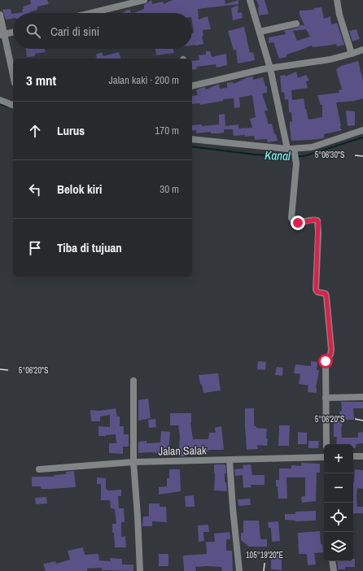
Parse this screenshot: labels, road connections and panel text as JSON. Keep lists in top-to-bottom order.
{
  "streets": {
    "street": ["Jalan Salak"]
  },
  "water": ["Kanal"],
  "page": {
    "search": "Cari di sini",
    "heading": ["3 mnt", "Jalan kaki · 200 m"],
    "list": [
      ["Lurus", "170 m"],
      ["Belok kiri", "30 m"],
      "Tiba di tujuan"
    ],
    "map_buttons": ["+", "−"]
  },
  "coordinates": ["5°06'30\"S", "5°06'20\"S", "105°19'20\"E"]
}
